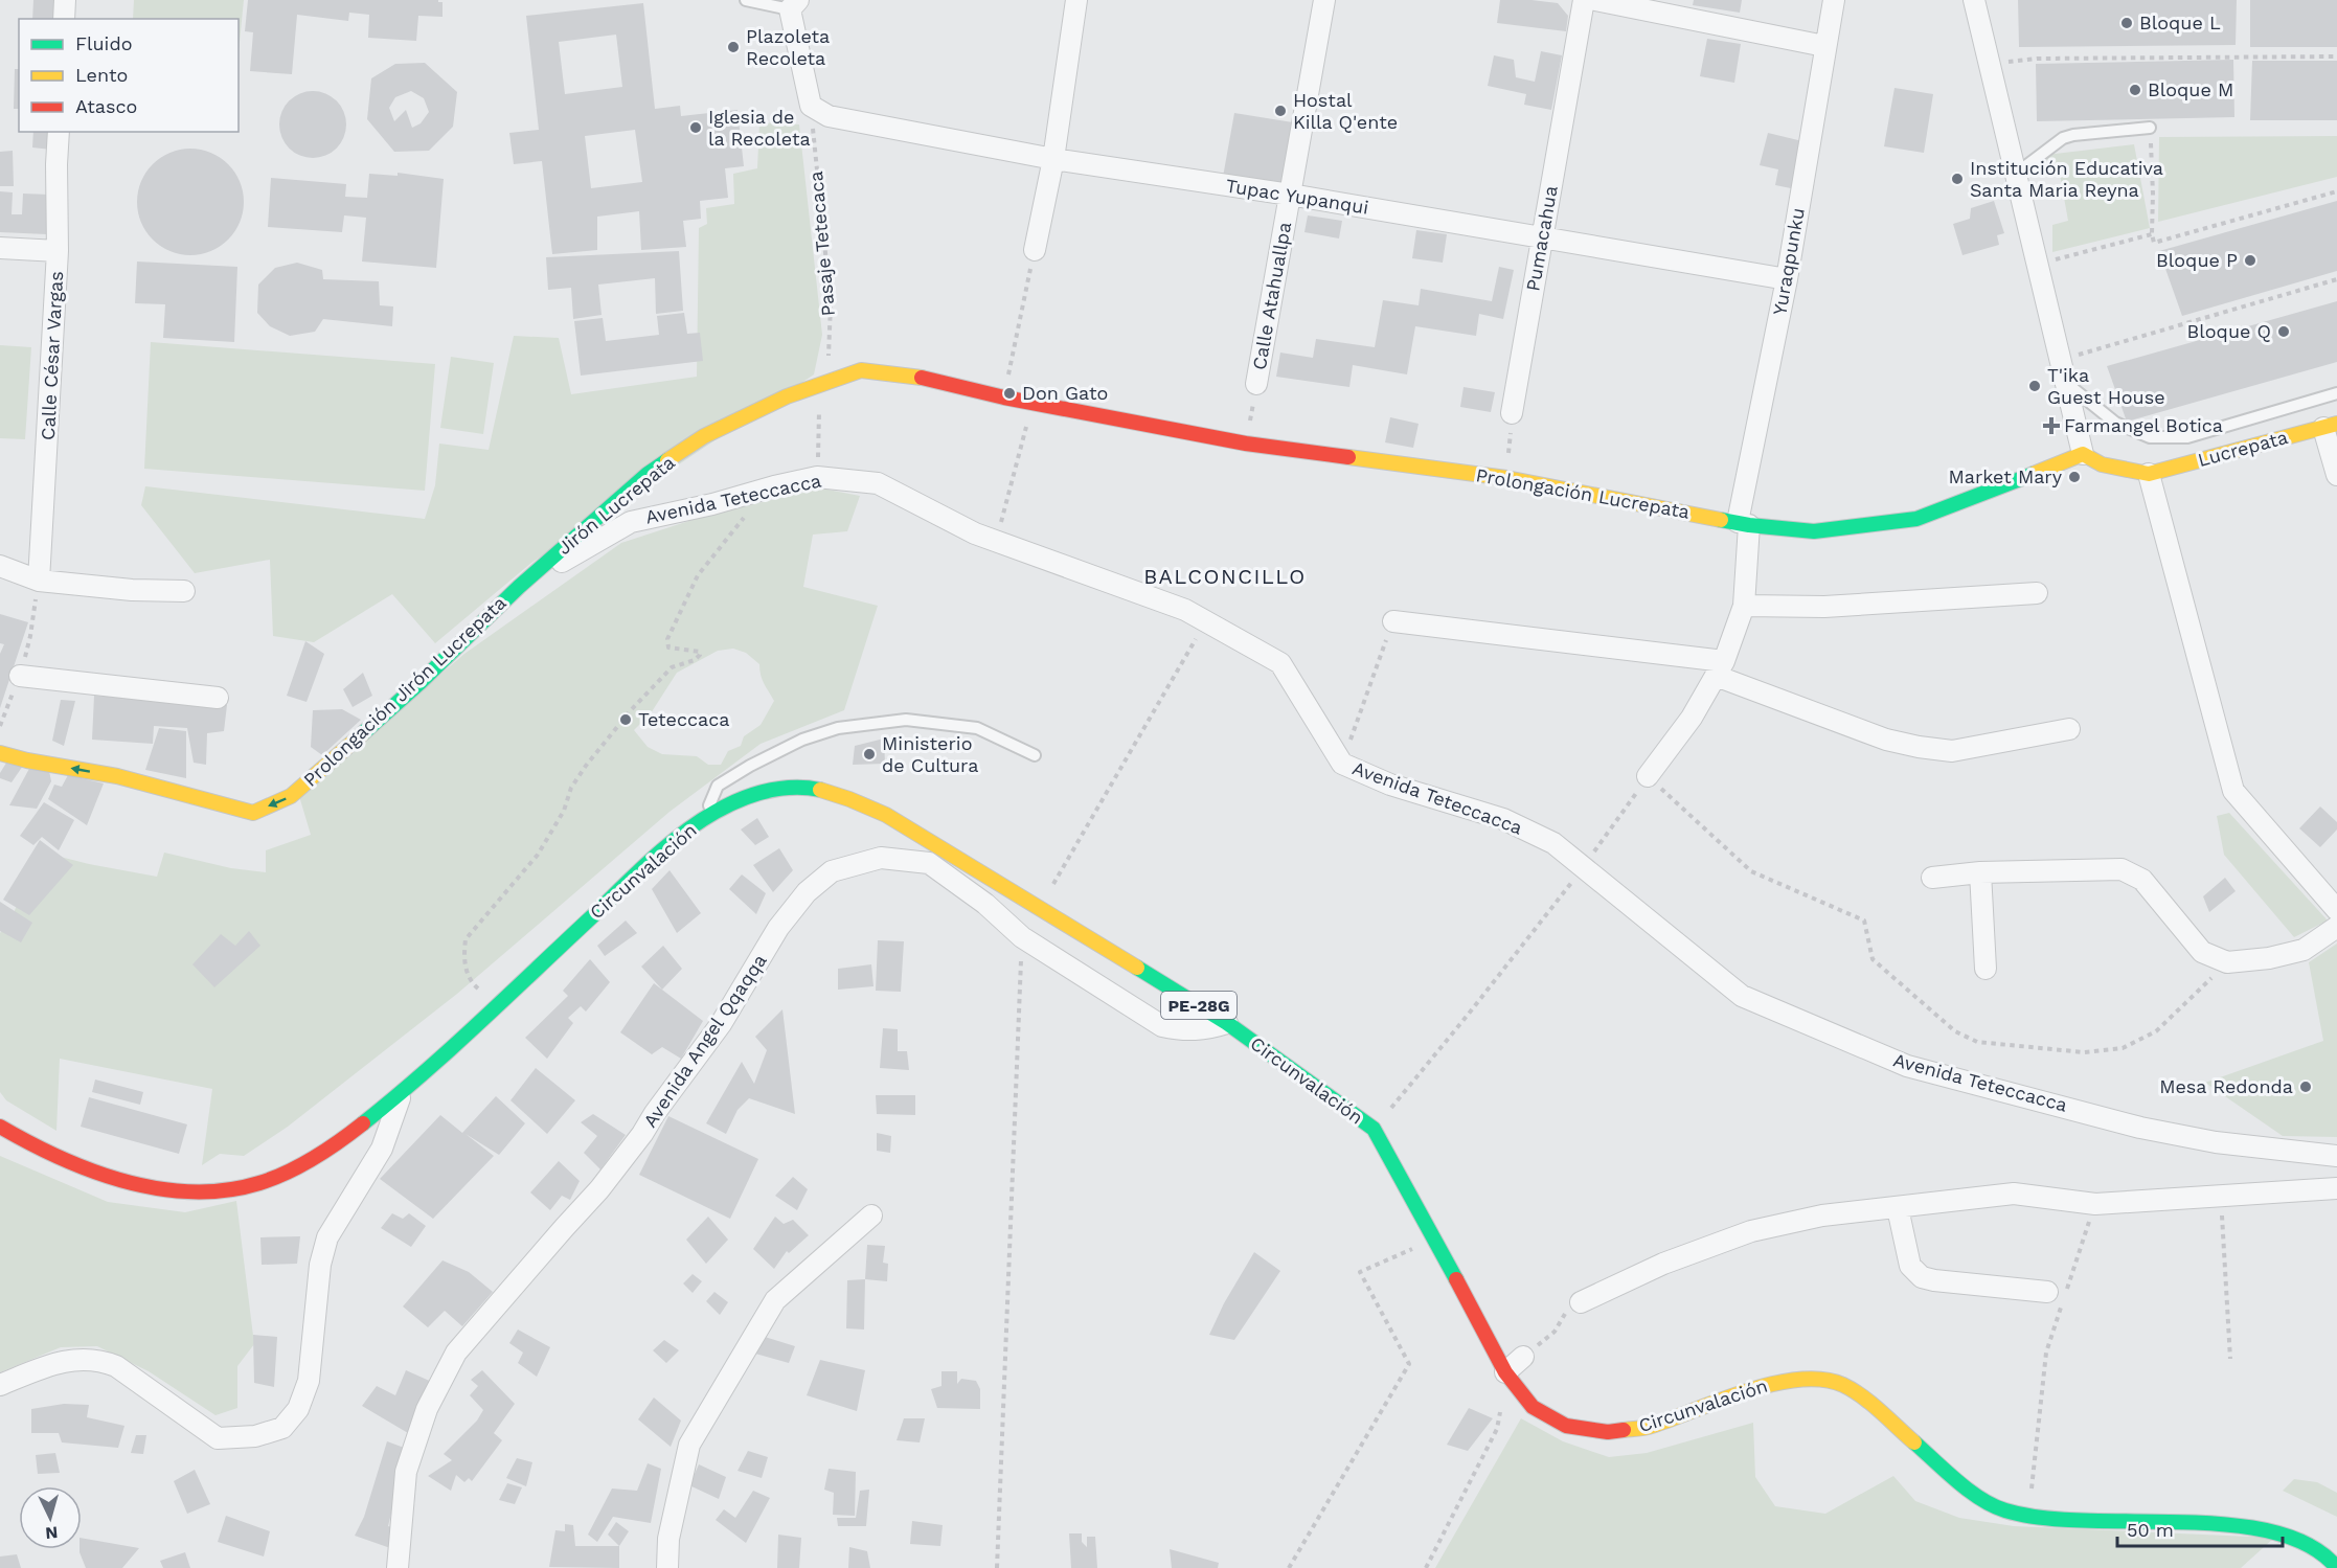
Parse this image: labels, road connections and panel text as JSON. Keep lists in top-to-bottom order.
{
  "streets": {
    "main road": [
      "Lucrepata",
      "Prolongación Lucrepata",
      "Jirón Lucrepata",
      "Prolongación Jirón Lucrepata",
      "Circunvalación",
      "PE-28G"
    ],
    "street": [
      "Tupac Yupanqui",
      "Pumacahua",
      "Yuraqpunku",
      "Calle Atahuallpa",
      "Calle César Vargas",
      "Avenida Teteccacca",
      "Avenida Angel Qqaqqa"
    ],
    "path": ["Pasaje Tetecaca"]
  },
  "crossings": [
    ["Tupac Yupanqui", "Pumacahua"],
    ["Tupac Yupanqui", "Pasaje Tetecaca"],
    ["Tupac Yupanqui", "Yuraqpunku"],
    ["Tupac Yupanqui", "Calle Atahuallpa"],
    ["Pasaje Tetecaca", "Avenida Teteccacca"],
    ["Pasaje Tetecaca", "Jirón Lucrepata"],
    ["Yuraqpunku", "Prolongación Lucrepata"],
    ["Calle Atahuallpa", "Prolongación Lucrepata"],
    ["Prolongación Lucrepata", "Jirón Lucrepata"],
    ["Avenida Teteccacca", "Jirón Lucrepata"],
    ["Avenida Teteccacca", "Prolongación Jirón Lucrepata"],
    ["Jirón Lucrepata", "Prolongación Jirón Lucrepata"],
    ["Circunvalación", "Avenida Angel Qqaqqa"]
  ],
  "one_way": ["Prolongación Jirón Lucrepata"],
  "districts": ["BALCONCILLO"],
  "places": {
    "other": [
      "Bloque L",
      "Plazoleta Recoleta",
      "Bloque M",
      "Hostal Killa Q'ente",
      "Iglesia de la Recoleta",
      "Institución Educativa Santa Maria Reyna",
      "Bloque P",
      "Bloque Q",
      "T'ika Guest House",
      "Don Gato",
      "Market Mary",
      "Teteccaca",
      "Ministerio de Cultura",
      "Mesa Redonda"
    ],
    "health": ["Farmangel Botica"]
  },
  "legend": ["Fluido", "Lento", "Atasco"],
  "scale_bar": "50 m",
  "north": "bottom"
}
